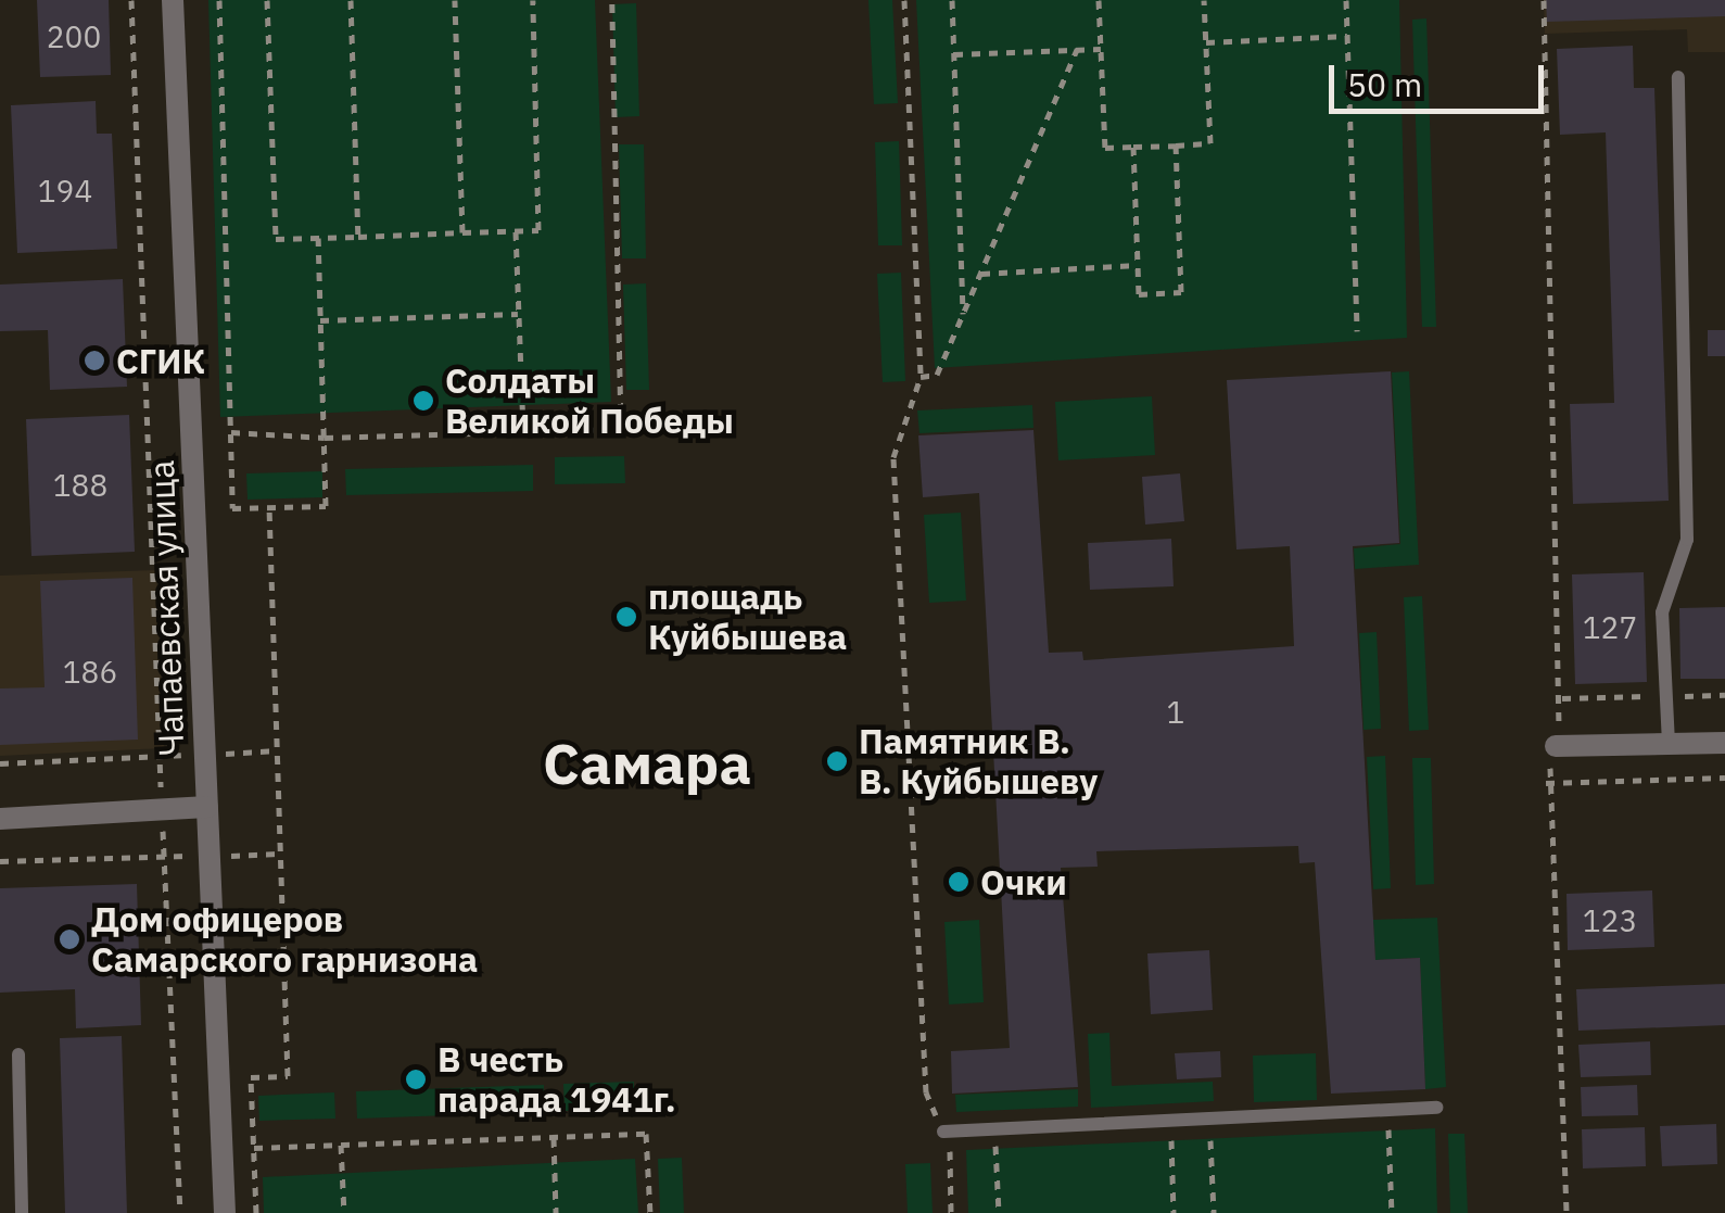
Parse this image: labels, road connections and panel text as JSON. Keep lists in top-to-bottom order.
{
  "streets": {
    "street": ["Чапаевская улица"]
  },
  "districts": ["Самара"],
  "places": [
    "СГИК",
    "Солдаты Великой Победы",
    "площадь Куйбышева",
    "Памятник В. В. Куйбышеву",
    "Очки",
    "Дом офицеров Самарского гарнизона",
    "В честь парада 1941г."
  ],
  "house_numbers": [
    "200",
    "194",
    "188",
    "127",
    "186",
    "1",
    "123"
  ],
  "scale_bar": "50 m"
}
